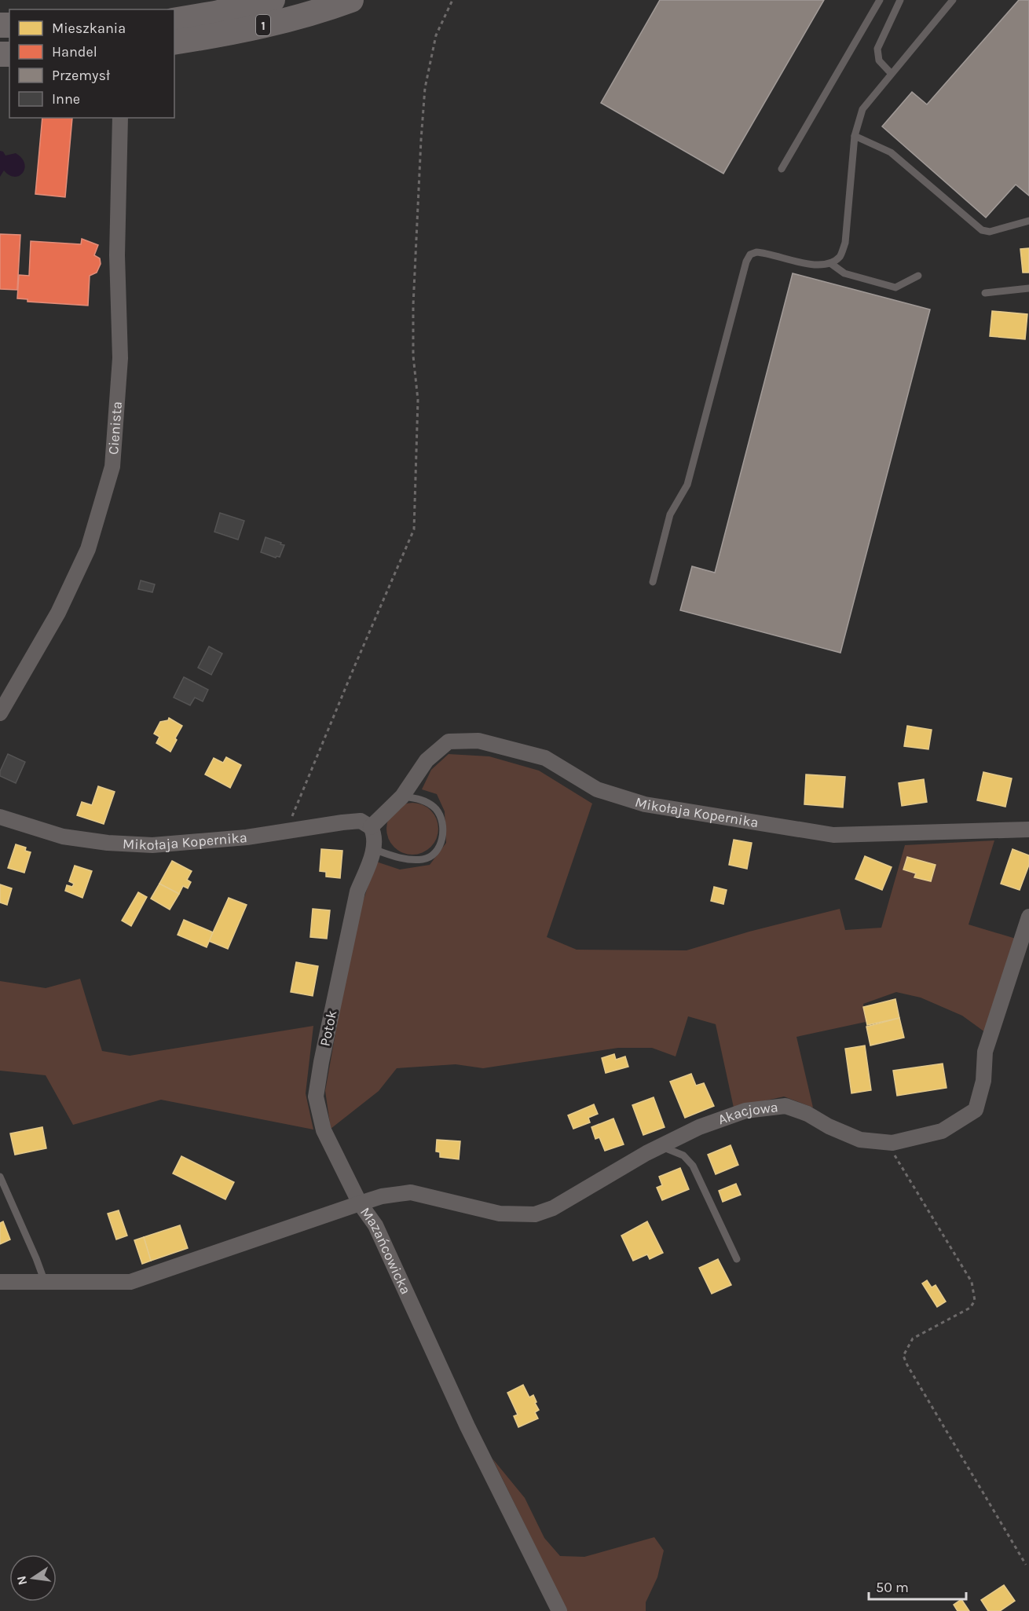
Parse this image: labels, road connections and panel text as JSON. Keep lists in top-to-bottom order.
{
  "streets": {
    "main road": ["1"],
    "street": [
      "Cienista",
      "Mikołaja Kopernika",
      "Potok",
      "Akacjowa",
      "Mazańcowicka"
    ]
  },
  "crossings": [
    ["Mikołaja Kopernika", "Potok"],
    ["Potok", "Akacjowa"],
    ["Potok", "Mazańcowicka"],
    ["Akacjowa", "Mazańcowicka"]
  ],
  "legend": [
    "Mieszkania",
    "Handel",
    "Przemysł",
    "Inne"
  ],
  "scale_bar": "50 m",
  "north": "left"
}
